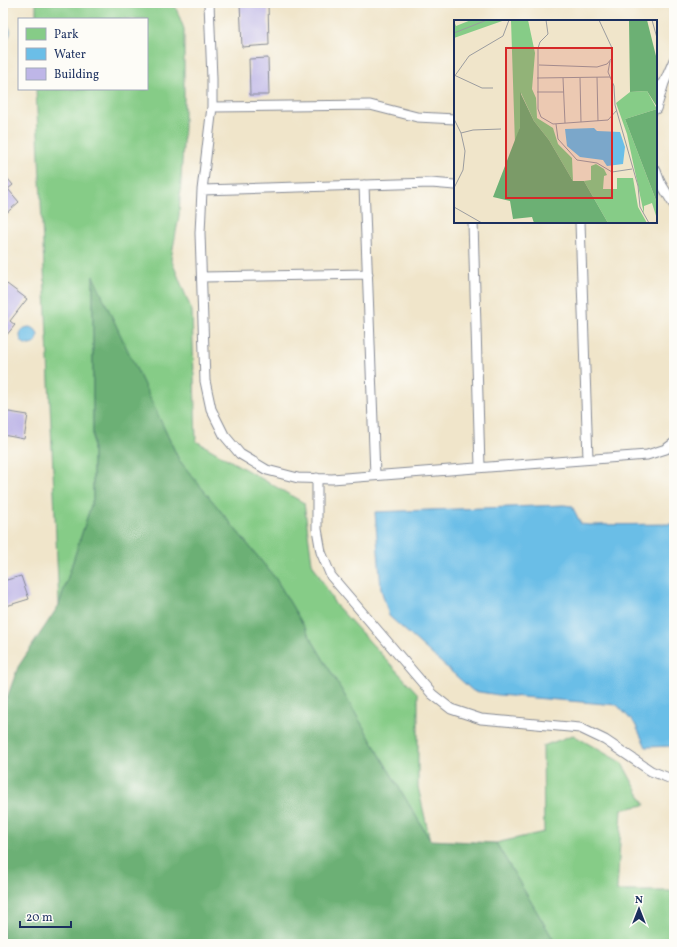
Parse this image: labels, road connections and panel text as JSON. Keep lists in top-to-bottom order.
{
  "legend": ["Park", "Water", "Building"],
  "scale_bar": "20 m",
  "north": "top"
}
